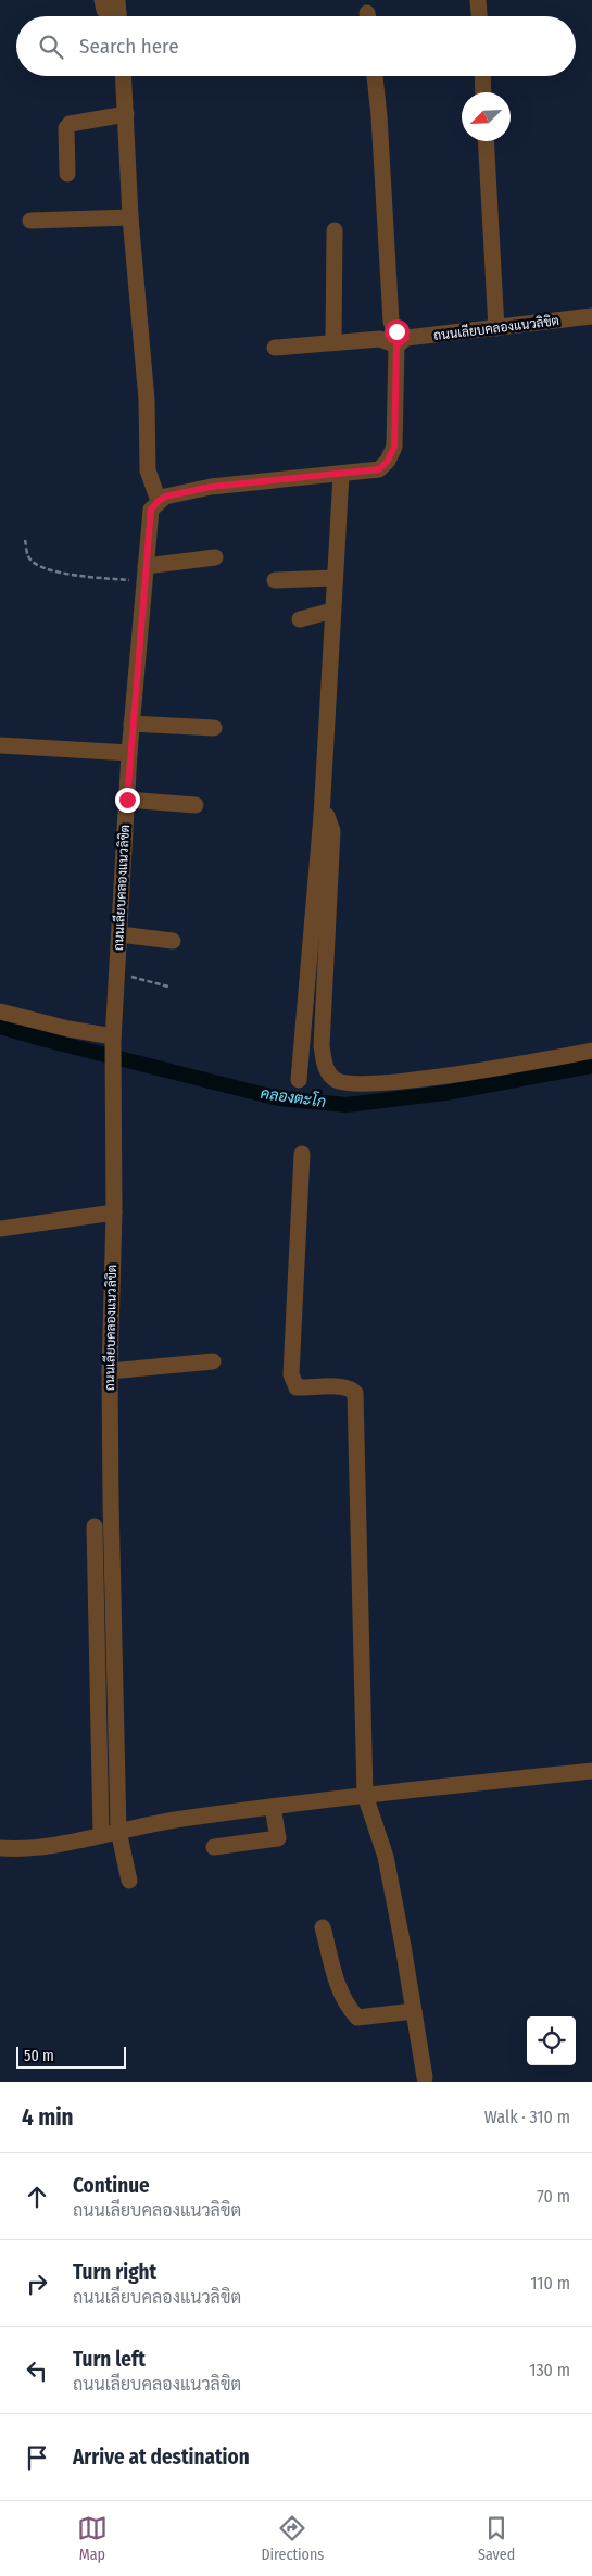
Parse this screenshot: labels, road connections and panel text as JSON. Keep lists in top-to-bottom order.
{
  "streets": {
    "street": ["ถนนเลียบคลองแนวลิขิต"]
  },
  "water": ["คลองตะโก"],
  "scale_bar": "50 m",
  "north": "bottom left",
  "page": {
    "search": "Search here",
    "scale": "50 m",
    "heading": ["4 min", "Walk · 310 m"],
    "list": [
      ["Continue", "ถนนเลียบคลองแนวลิขิต", "70 m"],
      ["Turn right", "ถนนเลียบคลองแนวลิขิต", "110 m"],
      ["Turn left", "ถนนเลียบคลองแนวลิขิต", "130 m"],
      "Arrive at destination"
    ],
    "nav": ["Map", "Directions", "Saved"]
  }
}
